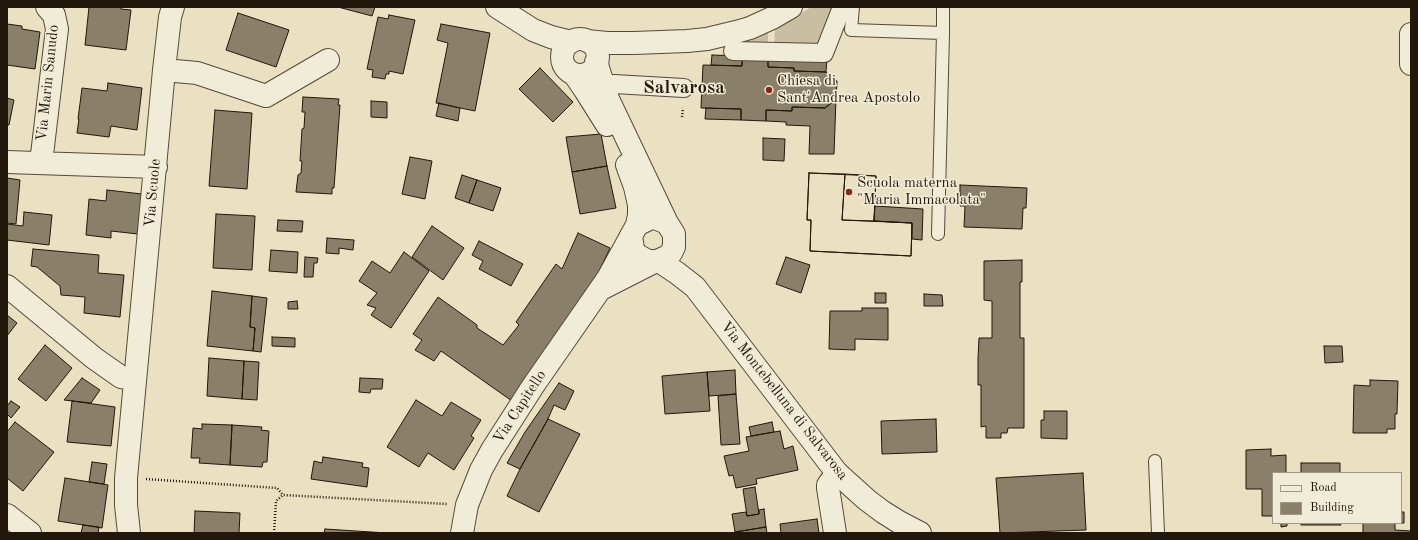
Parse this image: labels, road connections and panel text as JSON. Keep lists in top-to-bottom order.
{
  "streets": {
    "street": [
      "Via Marin Sanudo",
      "Via Scuole",
      "Via Montebelluna di Salvarosa",
      "Via Capitello"
    ]
  },
  "crossings": [
    ["Via Marin Sanudo", "Via Scuole"],
    ["Via Montebelluna di Salvarosa", "Via Capitello"]
  ],
  "districts": ["Salvarosa"],
  "places": ["Chiesa di Sant'Andrea Apostolo", "Scuola materna \"Maria Immacolata\""],
  "legend": ["Road", "Building"]
}
